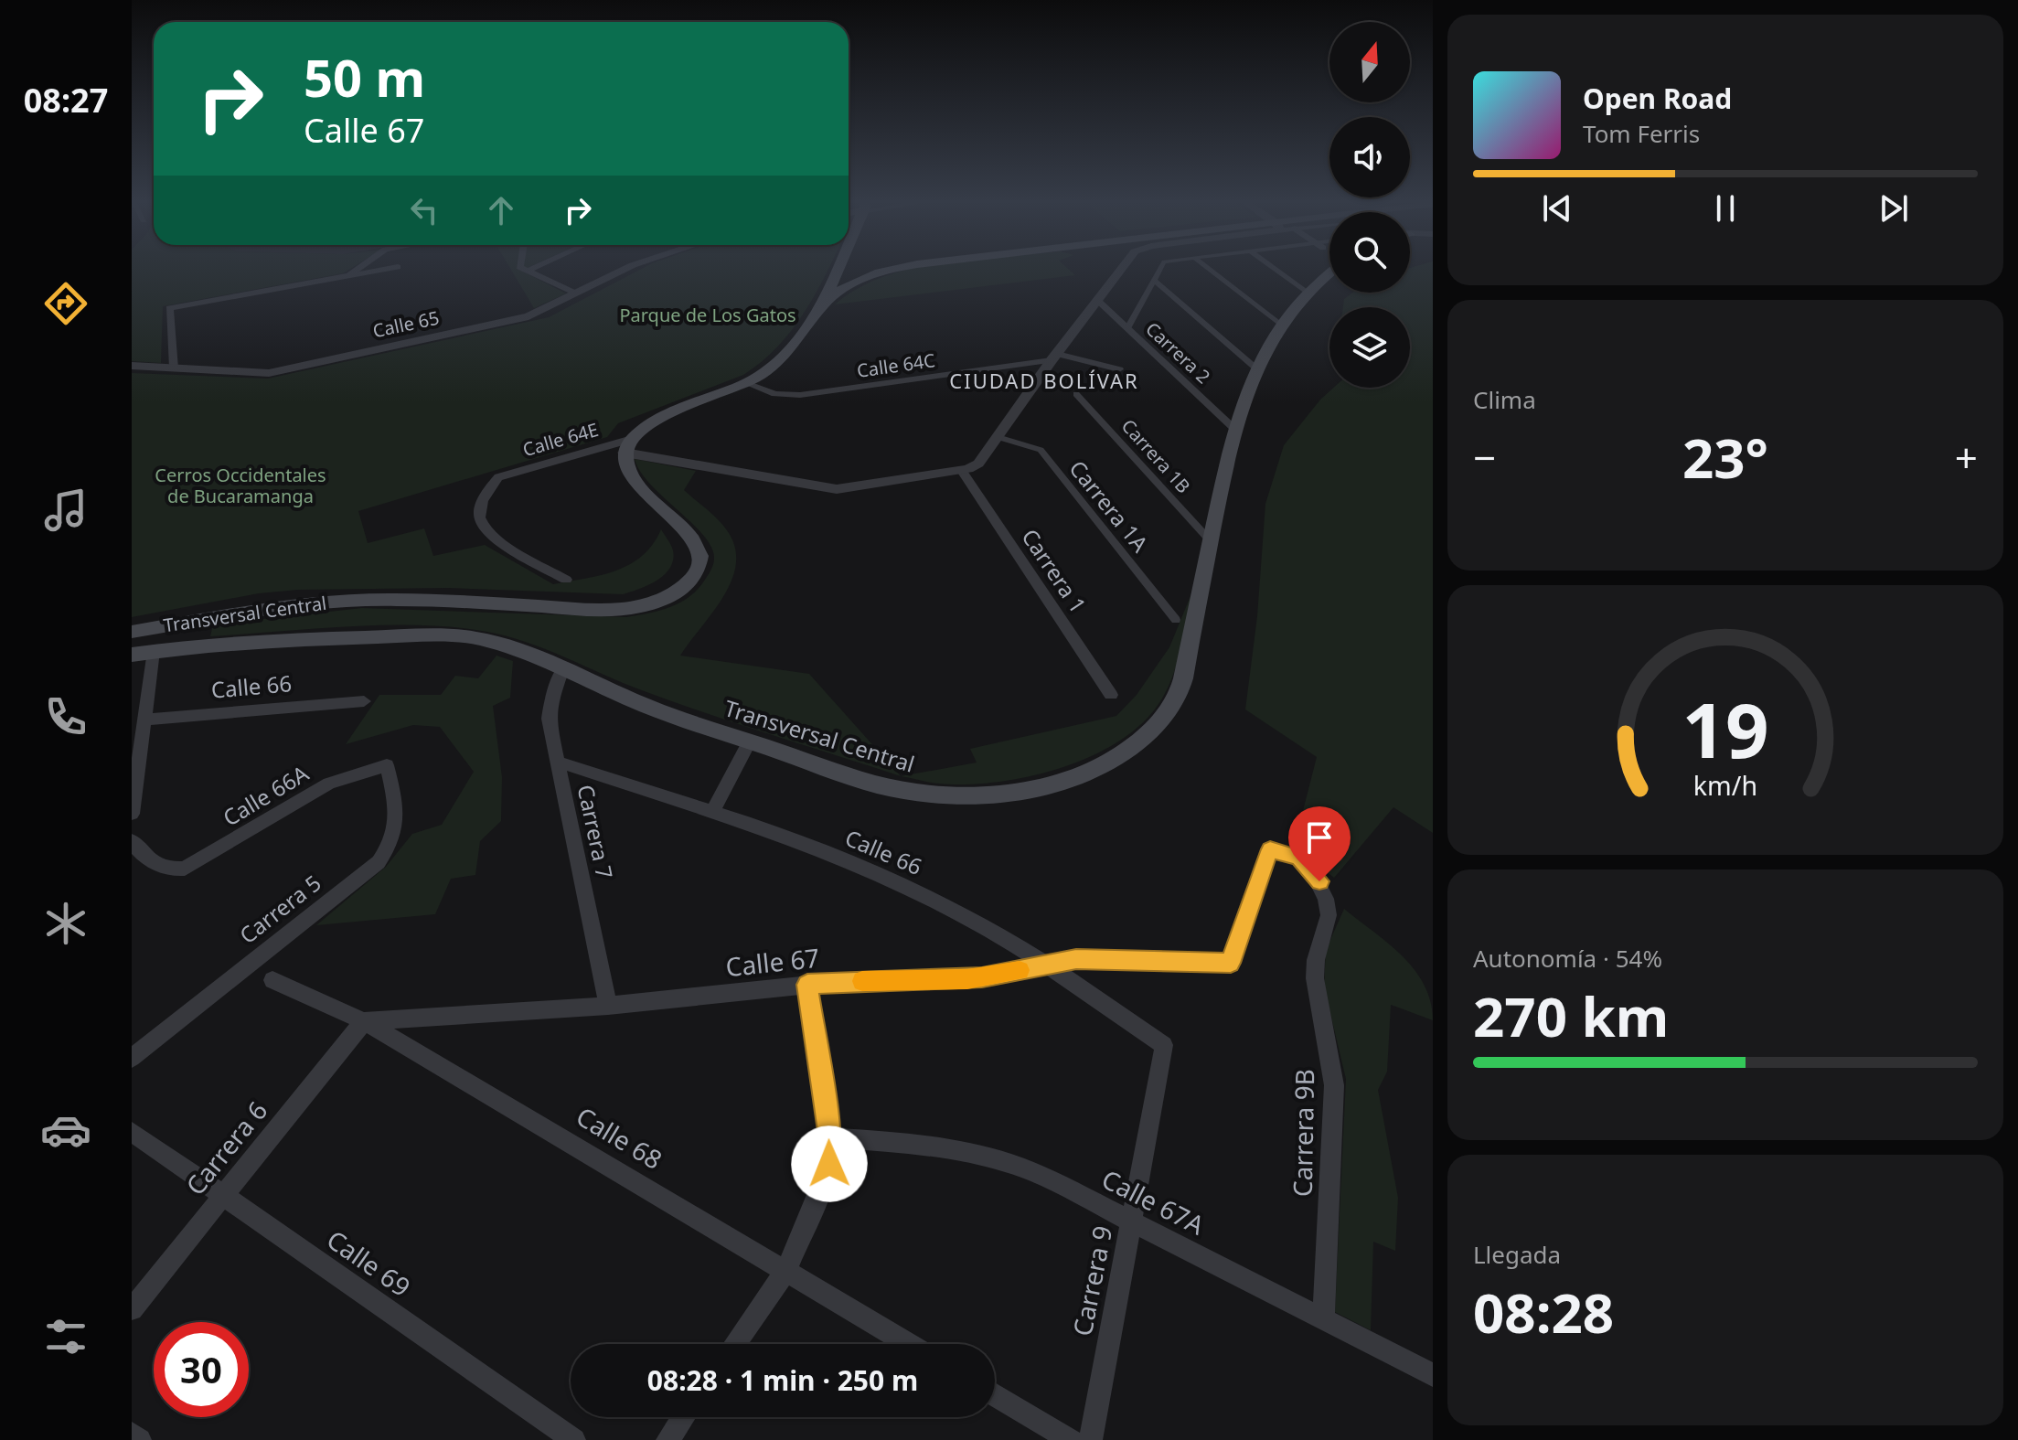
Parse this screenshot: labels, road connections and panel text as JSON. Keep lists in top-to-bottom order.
{
  "streets": {
    "main road": ["Transversal Central"],
    "street": [
      "Calle 65",
      "Carrera 2",
      "Calle 64C",
      "Calle 64E",
      "Carrera 1B",
      "Carrera 1A",
      "Carrera 1",
      "Calle 66",
      "Calle 66A",
      "Carrera 7",
      "Carrera 5",
      "Calle 67",
      "Carrera 9B",
      "Calle 68",
      "Carrera 6",
      "Calle 67A",
      "Calle 69",
      "Carrera 9"
    ]
  },
  "crossings": [
    ["Carrera 2", "Transversal Central"],
    ["Calle 64E", "Transversal Central"],
    ["Carrera 1B", "Transversal Central"],
    ["Transversal Central", "Carrera 7"],
    ["Calle 66", "Carrera 7"],
    ["Calle 66", "Calle 67"],
    ["Calle 66", "Carrera 9"],
    ["Calle 66A", "Carrera 5"],
    ["Carrera 7", "Calle 67"],
    ["Calle 67", "Carrera 9B"],
    ["Calle 67", "Calle 68"],
    ["Calle 67", "Carrera 6"],
    ["Carrera 9B", "Calle 67A"],
    ["Calle 68", "Carrera 6"],
    ["Carrera 6", "Calle 69"],
    ["Calle 67A", "Carrera 9"]
  ],
  "districts": ["CIUDAD BOLÍVAR"],
  "parks": ["Parque de Los Gatos", "Cerros Occidentales de Bucaramanga"],
  "north": "top",
  "page": {
    "tabs": "08:27",
    "turn": ["50 m", "Calle 67"],
    "song": ["Open Road", "Tom Ferris"],
    "tile": [
      "Clima",
      ["Autonomía · 54%", "270 km"],
      ["Llegada", "08:28"]
    ],
    "heat": ["−", "23°", "+"],
    "limit": "30",
    "trip": "08:28 · 1 min · 250 m",
    "gauge": ["19", "km/h"]
  }
}
